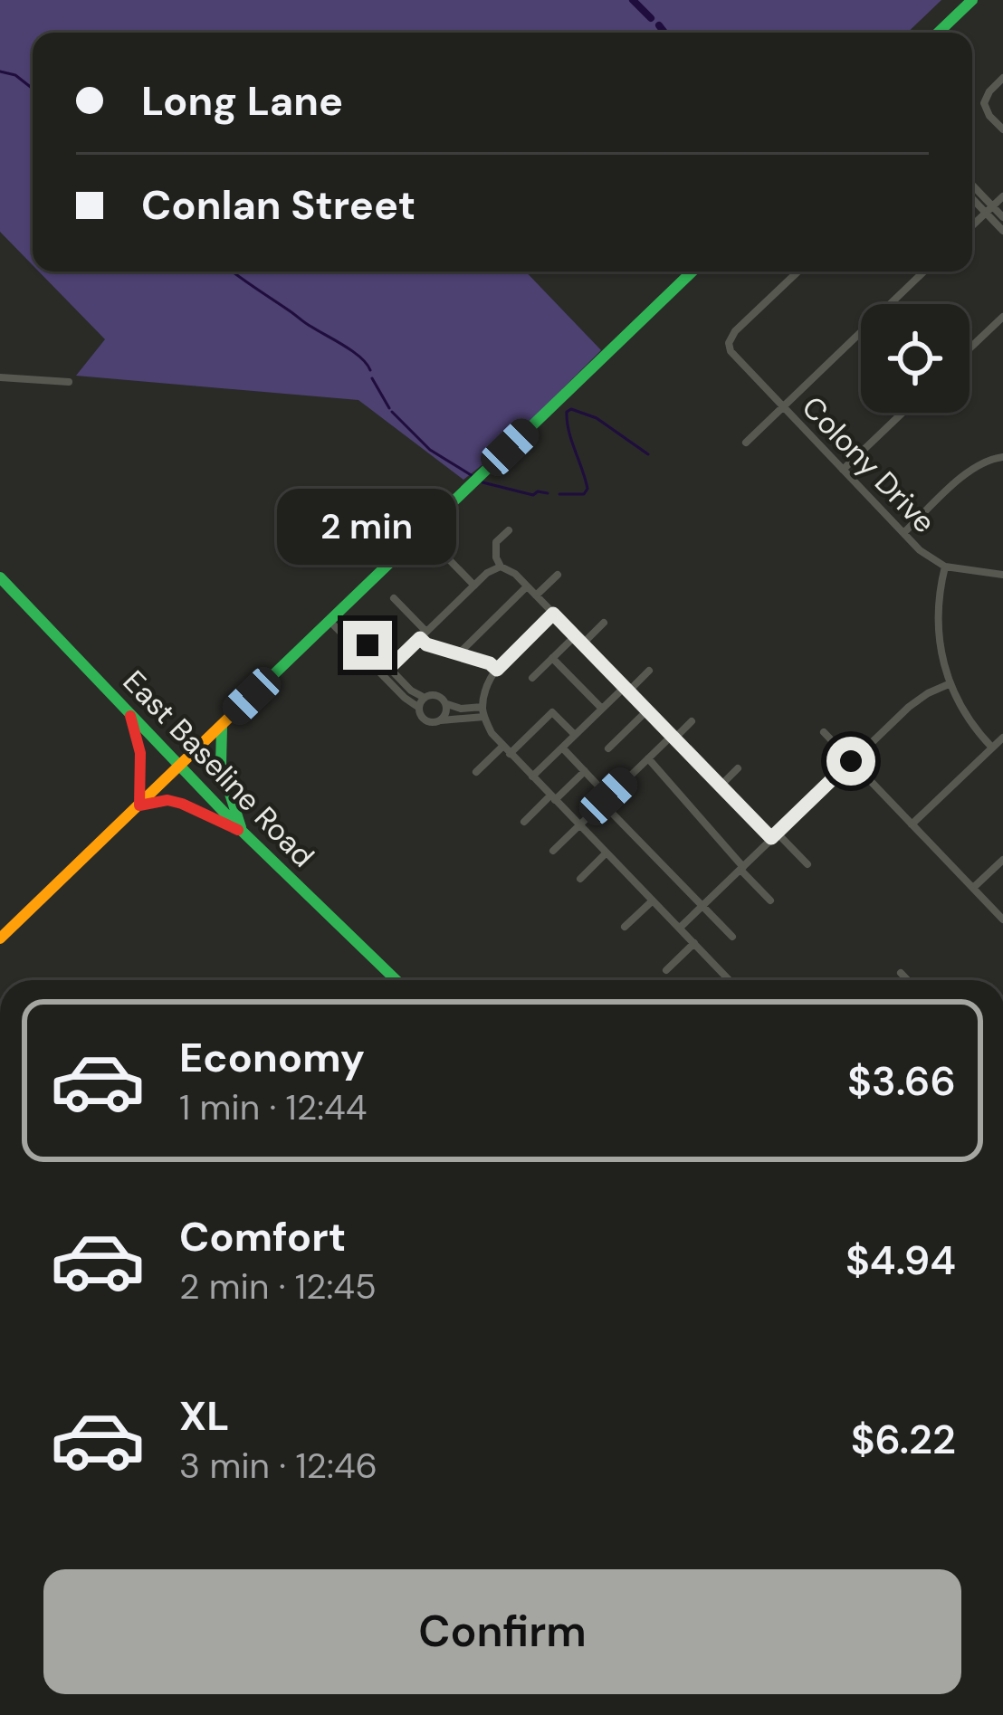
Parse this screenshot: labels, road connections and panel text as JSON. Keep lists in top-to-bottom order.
{
  "streets": {
    "main road": ["East Baseline Road"],
    "street": ["Colony Drive"]
  },
  "page": {
    "banner": ["Long Lane", "Conlan Street"],
    "bubble": "2 min",
    "list": [
      {
        "name": "Economy",
        "note": "1 min · 12:44",
        "value": "$3.66"
      },
      {
        "name": "Comfort",
        "note": "2 min · 12:45",
        "value": "$4.94"
      },
      {
        "name": "XL",
        "note": "3 min · 12:46",
        "value": "$6.22"
      }
    ],
    "buttons": "Confirm"
  }
}
